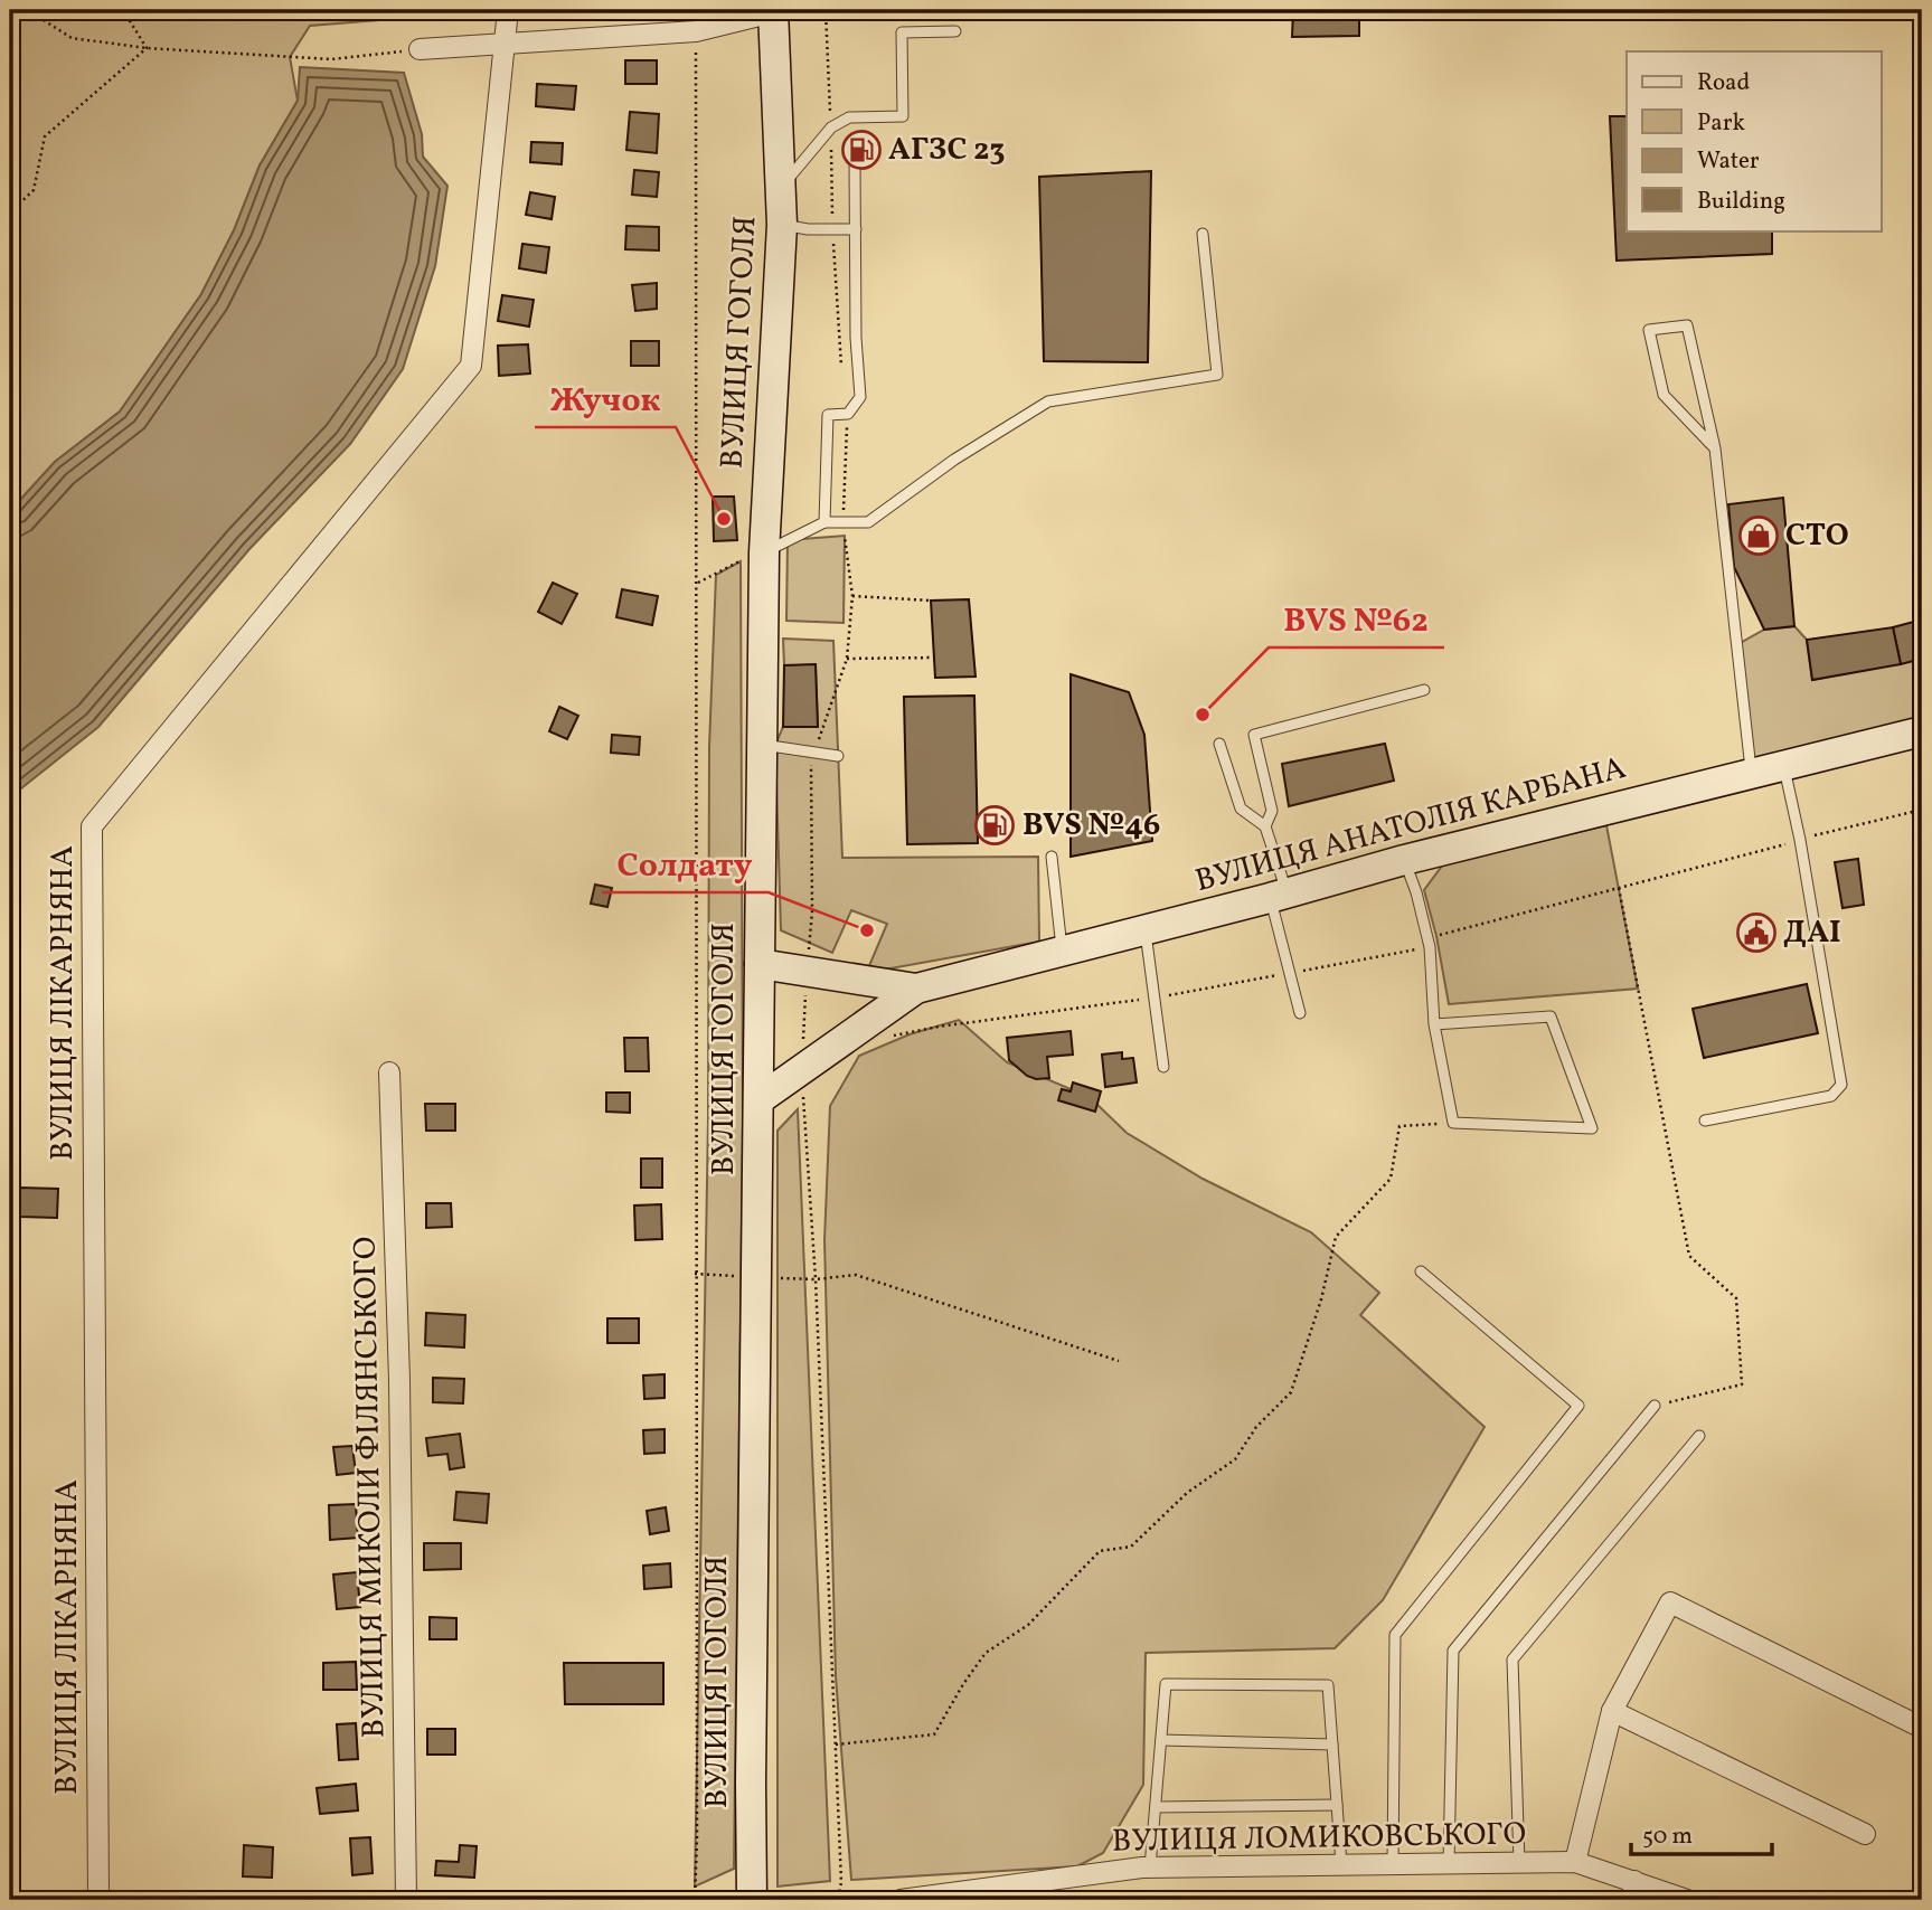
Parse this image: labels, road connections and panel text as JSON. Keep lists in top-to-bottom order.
{
  "streets": {
    "street": [
      "ВУЛИЦЯ ГОГОЛЯ",
      "ВУЛИЦЯ АНАТОЛІЯ КАРБАНА",
      "ВУЛИЦЯ ЛІКАРНЯНА",
      "ВУЛИЦЯ МИКОЛИ ФІЛЯНСЬКОГО",
      "ВУЛИЦЯ ЛОМИКОВСЬКОГО"
    ]
  },
  "places": {
    "fuel station": ["АГЗС 23", "BVS №46"],
    "other": ["Жучок", "BVS №62", "Солдату"],
    "shop": ["СТО"],
    "public building": ["ДАІ"]
  },
  "legend": [
    "Road",
    "Park",
    "Water",
    "Building"
  ],
  "scale_bar": "50 m"
}
